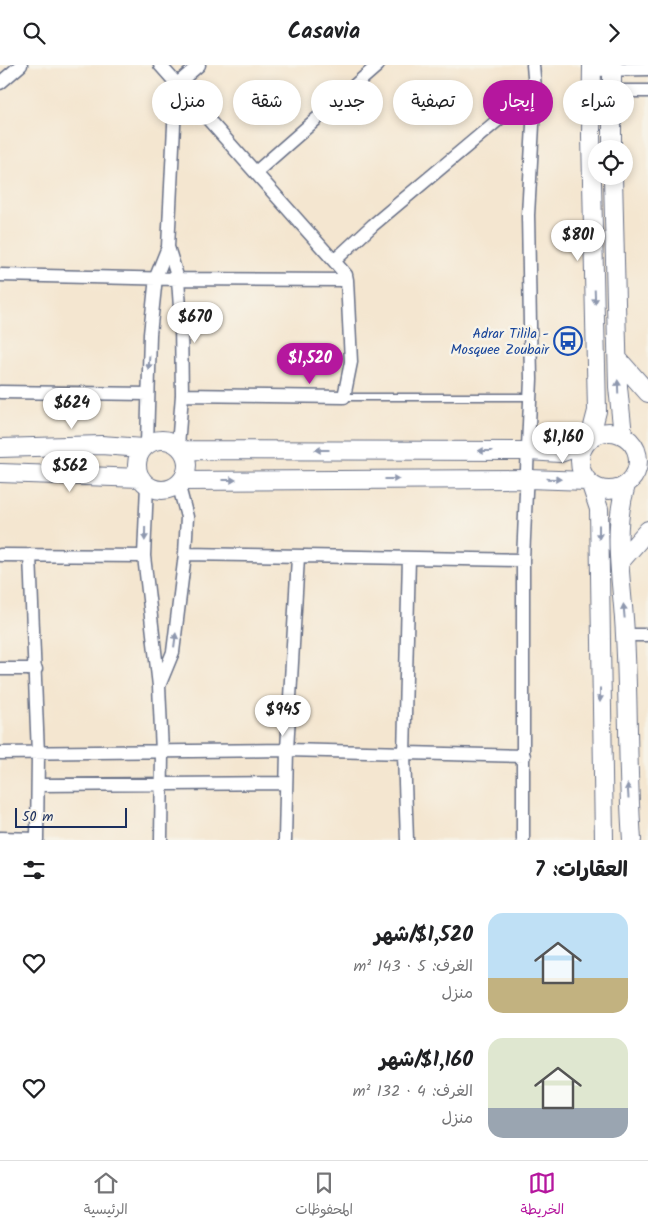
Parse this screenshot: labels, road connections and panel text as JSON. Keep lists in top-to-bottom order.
{
  "places": {
    "bus stop": ["Adrar Tilila - Mosquee Zoubair"]
  },
  "scale_bar": "50 m",
  "page": {
    "header": "Casavia",
    "chip": [
      "شراء",
      "إيجار",
      "تصفية",
      "جديد",
      "شقة",
      "منزل"
    ],
    "price": [
      "$801",
      "$670",
      "$1,520",
      "$624",
      "$1,160",
      "$562",
      "$945"
    ],
    "scale": "50 m",
    "heading": "العقارات: 7",
    "list": [
      {
        "name": "$1,520/شهر",
        "note": "الغرف: 5 · 143 m² · منزل"
      },
      {
        "name": "$1,160/شهر",
        "note": "الغرف: 4 · 132 m² · منزل"
      }
    ],
    "tabs": ["الخريطة", "المحفوظات", "الرئيسية"]
  }
}
